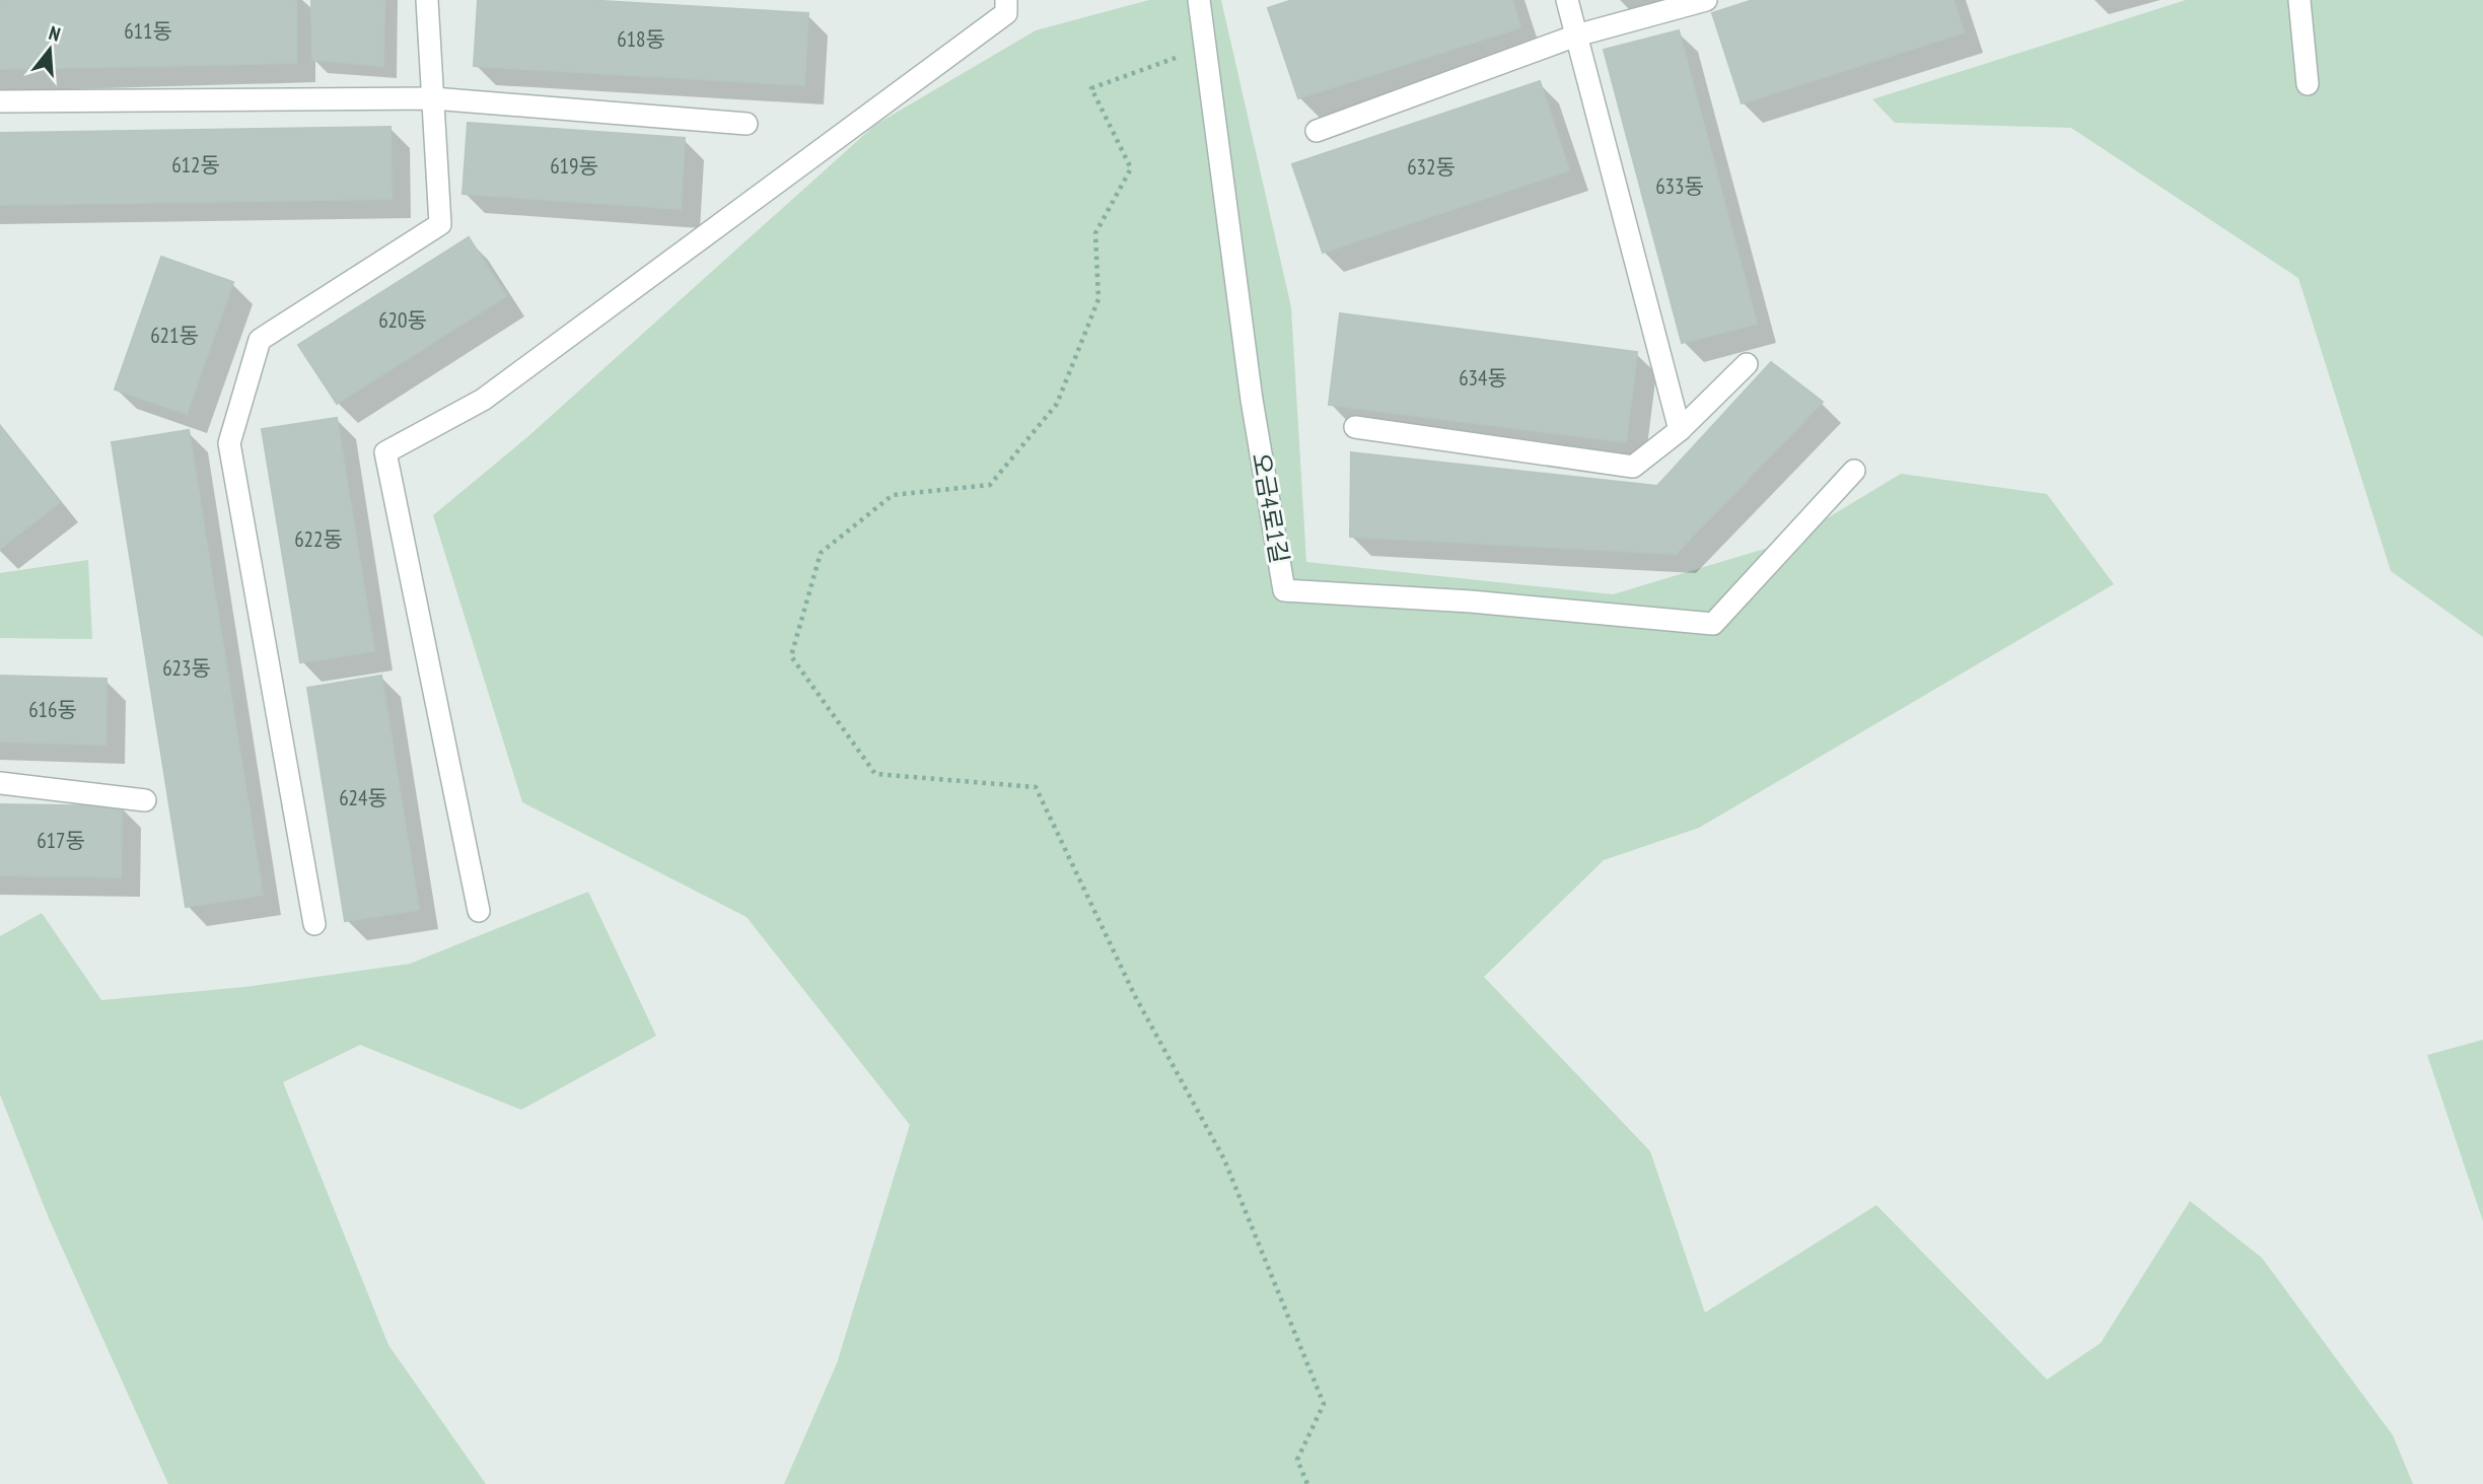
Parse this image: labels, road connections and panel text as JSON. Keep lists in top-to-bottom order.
{
  "streets": {
    "lane": ["오금4로1길"]
  },
  "house_numbers": [
    "611동",
    "618동",
    "612동",
    "619동",
    "632동",
    "633동",
    "620동",
    "621동",
    "634동",
    "622동",
    "623동",
    "616동",
    "624동",
    "617동"
  ],
  "north": "top"
}
